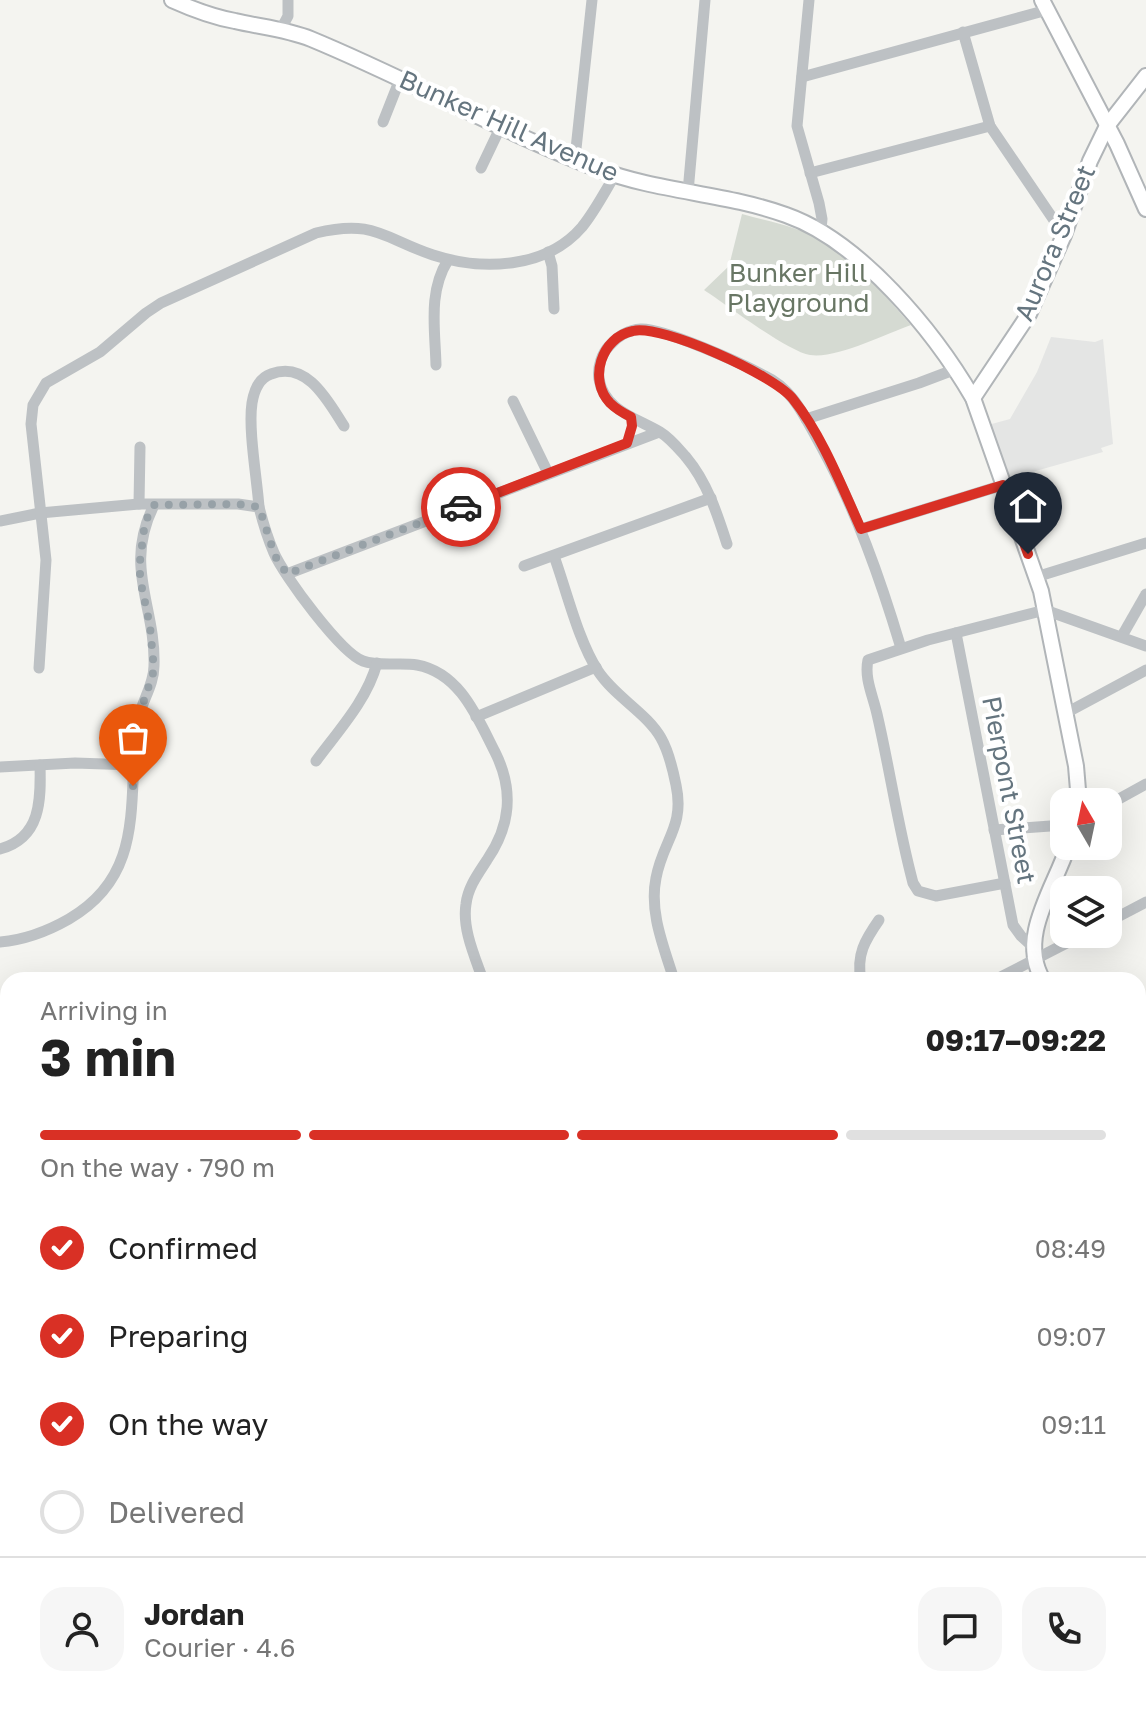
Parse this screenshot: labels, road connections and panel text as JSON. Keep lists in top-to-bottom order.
{
  "streets": {
    "main road": ["Bunker Hill Avenue", "Aurora Street"],
    "street": ["Pierpont Street"]
  },
  "crossings": [
    ["Bunker Hill Avenue", "Aurora Street"]
  ],
  "parks": ["Bunker Hill Playground"],
  "north": "top",
  "page": {
    "heading": ["3 min", "Arriving in", "09:17–09:22"],
    "panel": ["Jordan", "Courier · 4.6"],
    "bar": "On the way · 790 m",
    "list": [
      ["Confirmed", "08:49"],
      ["Preparing", "09:07"],
      ["On the way", "09:11"],
      "Delivered"
    ]
  }
}
